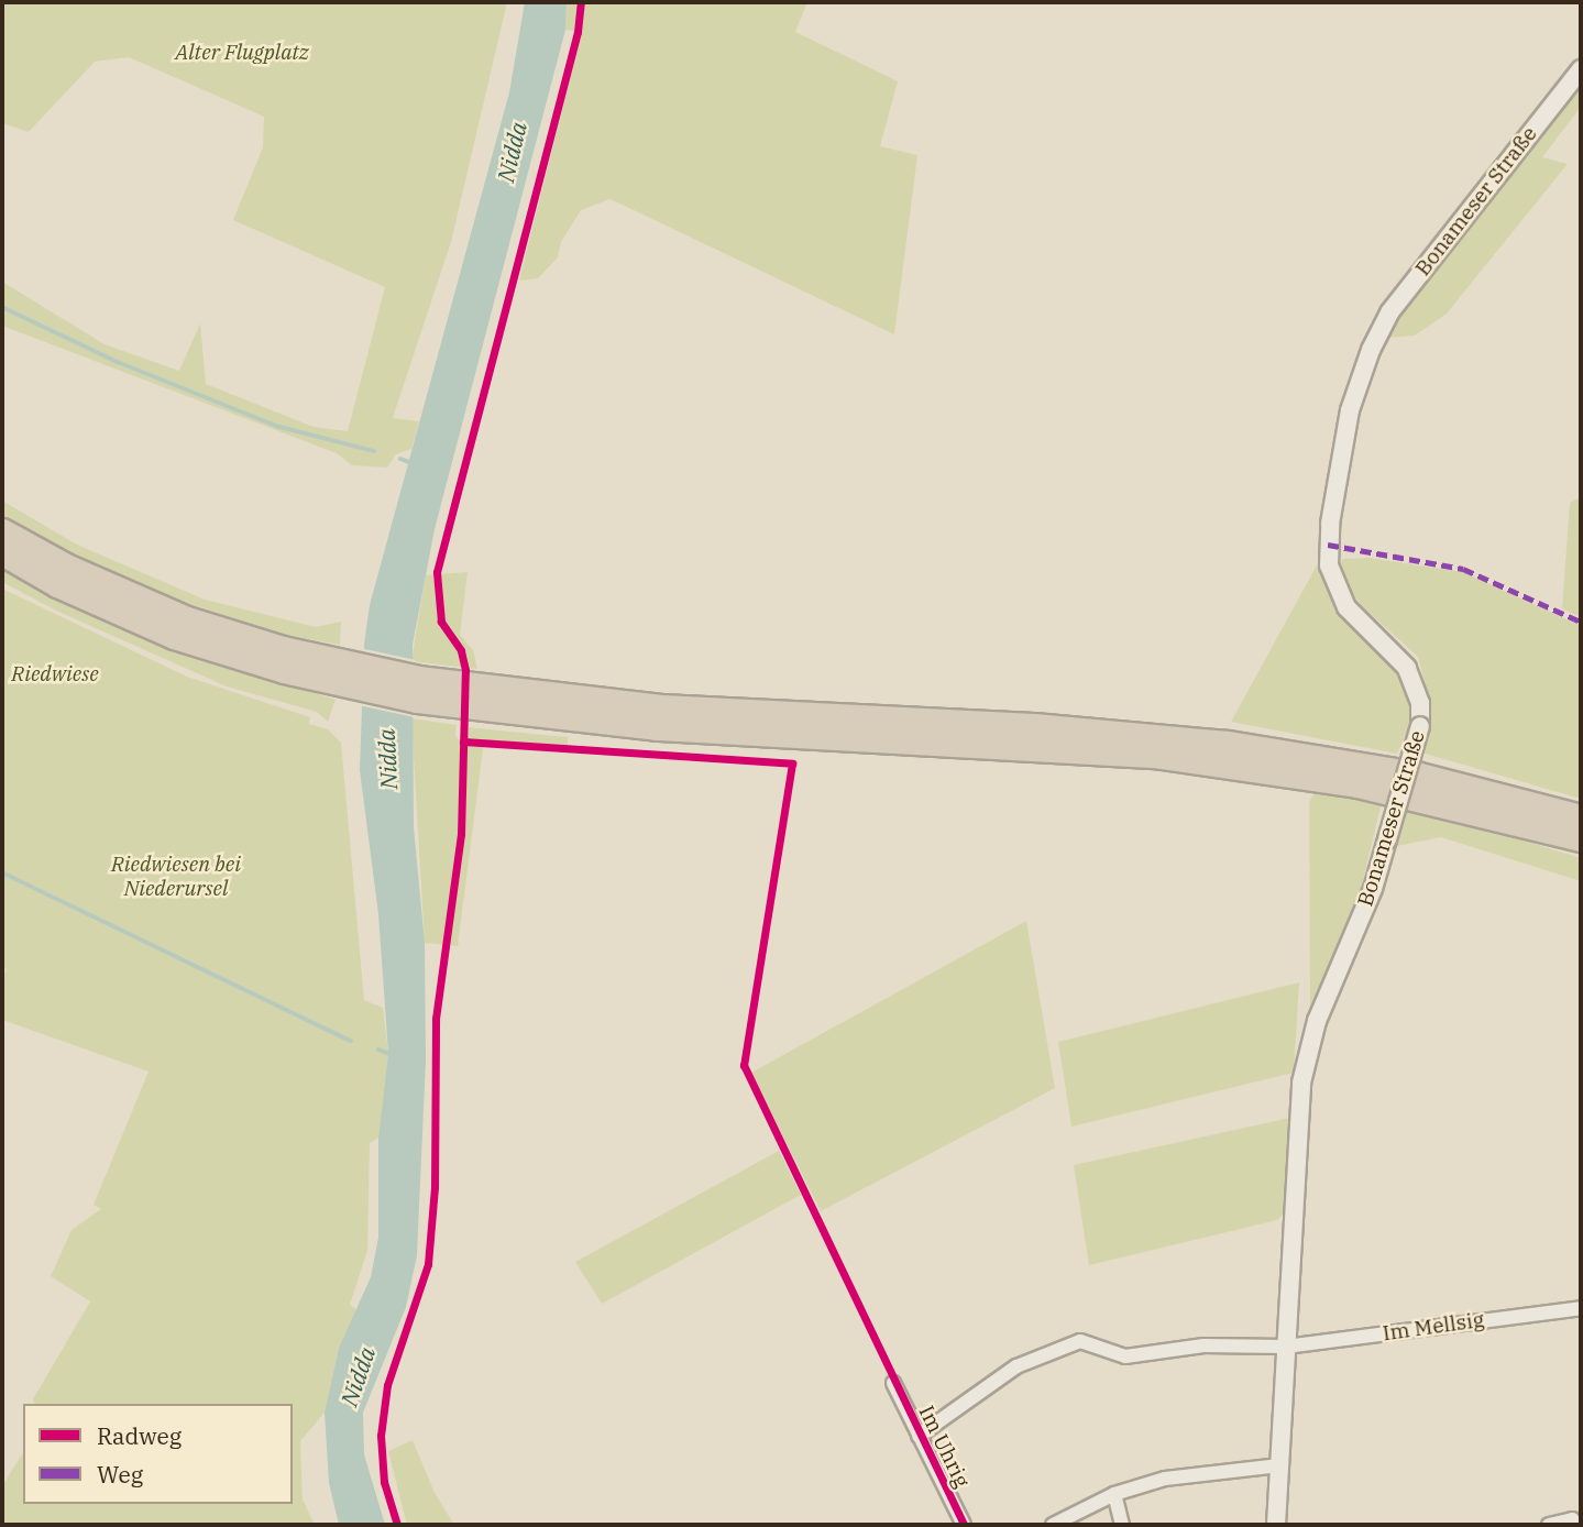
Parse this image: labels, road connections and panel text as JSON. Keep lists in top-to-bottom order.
{
  "streets": {
    "street": ["Bonameser Straße", "Im Mellsig", "Im Uhrig"]
  },
  "crossings": [
    ["Bonameser Straße", "Im Mellsig"],
    ["Im Mellsig", "Im Uhrig"]
  ],
  "water": ["Nidda"],
  "parks": ["Alter Flugplatz", "Riedwiese", "Riedwiesen bei Niederursel"],
  "legend": ["Radweg", "Weg"]
}
